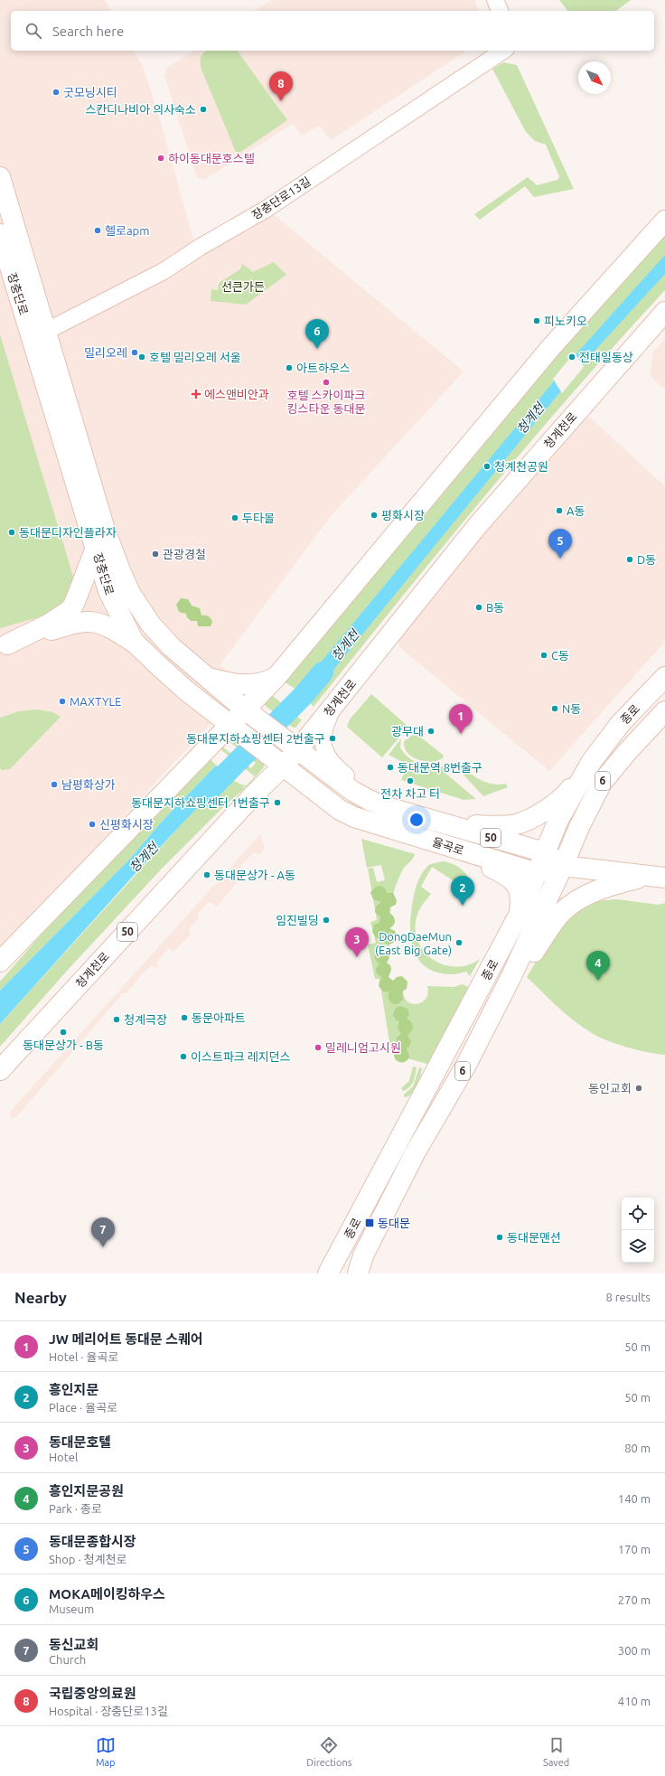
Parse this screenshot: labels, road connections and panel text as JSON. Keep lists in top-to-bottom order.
{
  "streets": {
    "main road": [
      "장충단로",
      "청계천로",
      "종로",
      "6",
      "50",
      "율곡로"
    ],
    "street": ["장충단로13길"]
  },
  "crossings": [
    ["장충단로13길", "장충단로"],
    ["장충단로", "청계천로"],
    ["장충단로", "율곡로"],
    ["청계천로", "율곡로"],
    ["종로", "율곡로"]
  ],
  "water": ["청계천"],
  "parks": ["선큰가든"],
  "places": {
    "other": [
      "굿모닝시티",
      "스칸디나비아 의사숙소",
      "하이동대문호스텔",
      "헬로apm",
      "피노키오",
      "밀리오레",
      "호텔 밀리오레 서울",
      "전태일동상",
      "아트하우스",
      "호텔 스카이파크 킹스타운 동대문",
      "청계천공원",
      "A동",
      "평화시장",
      "두타몰",
      "동대문디자인플라자",
      "관광경철",
      "D동",
      "B동",
      "C동",
      "MAXTYLE",
      "N동",
      "광무대",
      "동대문지하쇼핑센터 2번출구",
      "동대문역 8번출구",
      "전차 차고 터",
      "남평화상가",
      "동대문지하쇼핑센터 1번출구",
      "신평화시장",
      "동대문상가 - A동",
      "임진빌딩",
      "DongDaeMun (East Big Gate)",
      "동문아파트",
      "청계극장",
      "동대문상가 - B동",
      "밀레니엄고시원",
      "이스트파크 레지던스",
      "동인교회",
      "동대문맨션"
    ],
    "health": ["에스앤비안과"],
    "transit": ["동대문"]
  },
  "north": "bottom right",
  "page": {
    "search": "Search here",
    "pins": [
      "8",
      "6",
      "5",
      "1",
      "2",
      "3",
      "4",
      "7"
    ],
    "heading": ["Nearby", "8 results"],
    "list": [
      {
        "mark": "1",
        "name": "JW 메리어트 동대문 스퀘어",
        "note": "Hotel · 율곡로",
        "value": "50 m"
      },
      {
        "mark": "2",
        "name": "흥인지문",
        "note": "Place · 율곡로",
        "value": "50 m"
      },
      {
        "mark": "3",
        "name": "동대문호텔",
        "note": "Hotel",
        "value": "80 m"
      },
      {
        "mark": "4",
        "name": "흥인지문공원",
        "note": "Park · 종로",
        "value": "140 m"
      },
      {
        "mark": "5",
        "name": "동대문종합시장",
        "note": "Shop · 청계천로",
        "value": "170 m"
      },
      {
        "mark": "6",
        "name": "MOKA메이킹하우스",
        "note": "Museum",
        "value": "270 m"
      },
      {
        "mark": "7",
        "name": "동신교회",
        "note": "Church",
        "value": "300 m"
      },
      {
        "mark": "8",
        "name": "국립중앙의료원",
        "note": "Hospital · 장충단로13길",
        "value": "410 m"
      }
    ],
    "nav": ["Map", "Directions", "Saved"]
  }
}
